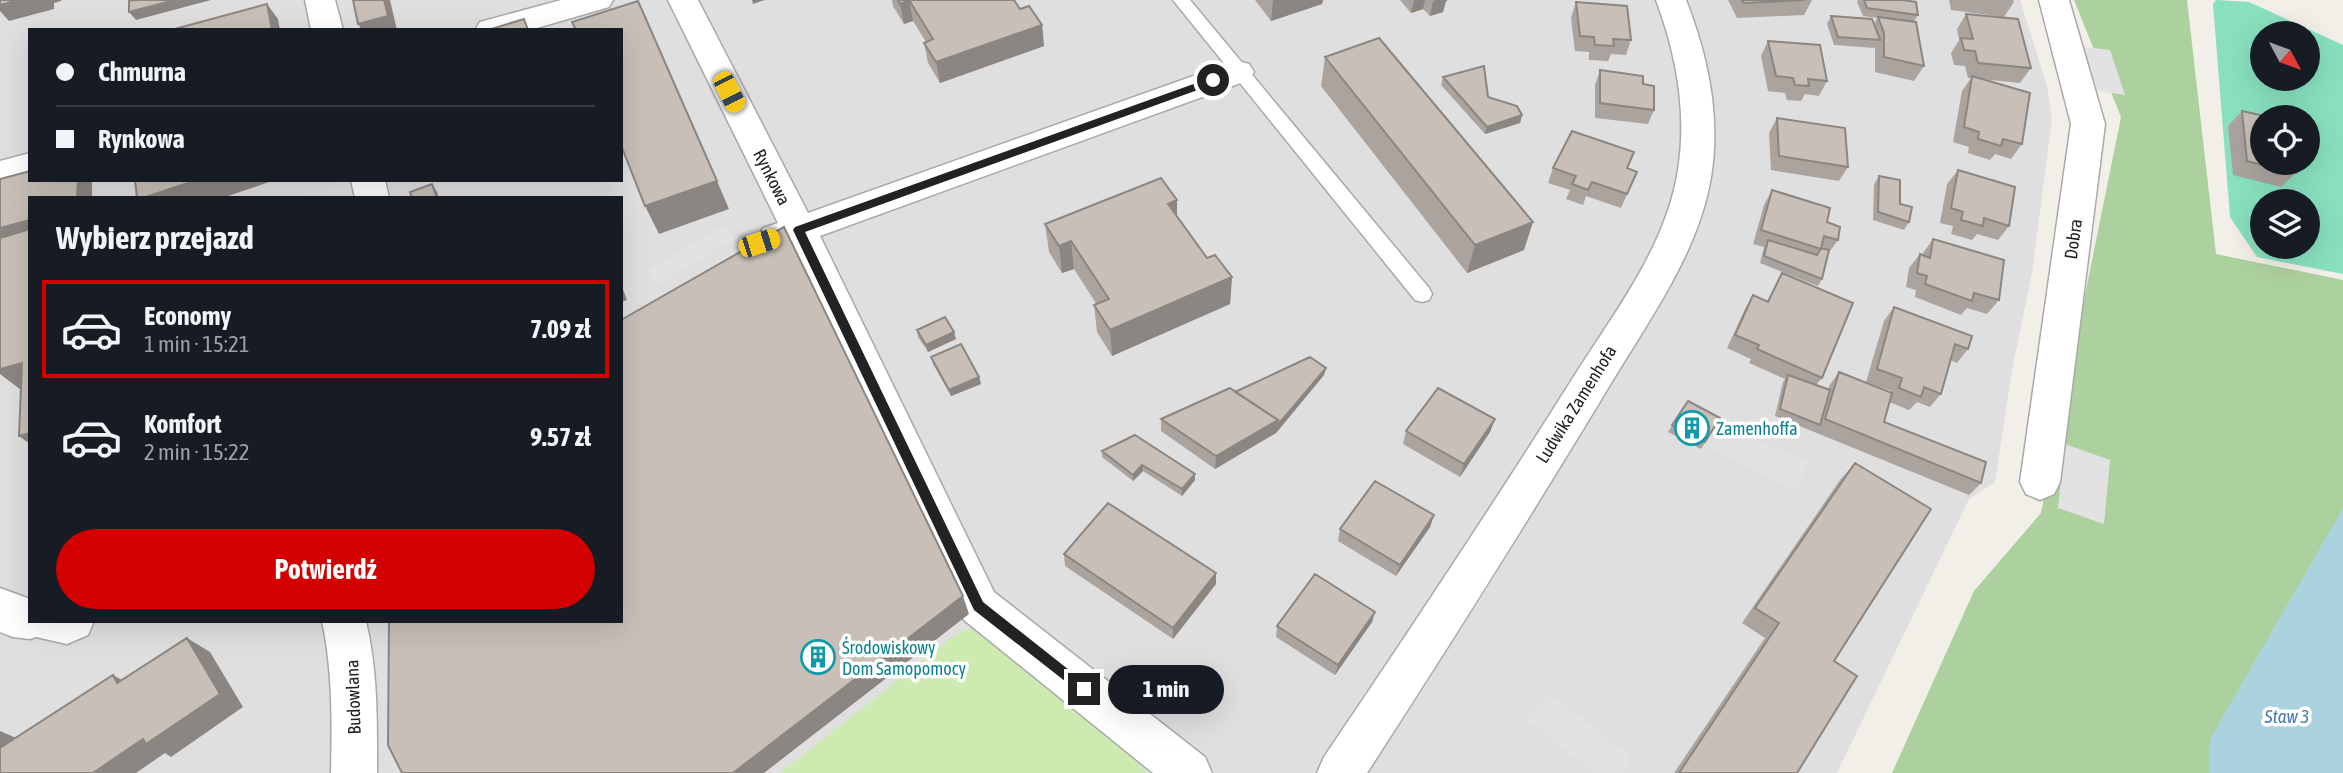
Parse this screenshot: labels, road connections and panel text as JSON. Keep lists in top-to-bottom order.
{
  "streets": {
    "street": [
      "Rynkowa",
      "Dobra",
      "Ludwika Zamenhofa",
      "Budowlana"
    ]
  },
  "water": ["Staw 3"],
  "places": {
    "building": ["Zamenhoffa", "Środowiskowy Dom Samopomocy"]
  },
  "north": "bottom right",
  "page": {
    "banner": ["Chmurna", "Rynkowa"],
    "heading": "Wybierz przejazd",
    "list": [
      {
        "name": "Economy",
        "note": "1 min · 15:21",
        "value": "7.09 zł"
      },
      {
        "name": "Komfort",
        "note": "2 min · 15:22",
        "value": "9.57 zł"
      }
    ],
    "buttons": "Potwierdź",
    "bubble": "1 min"
  }
}
